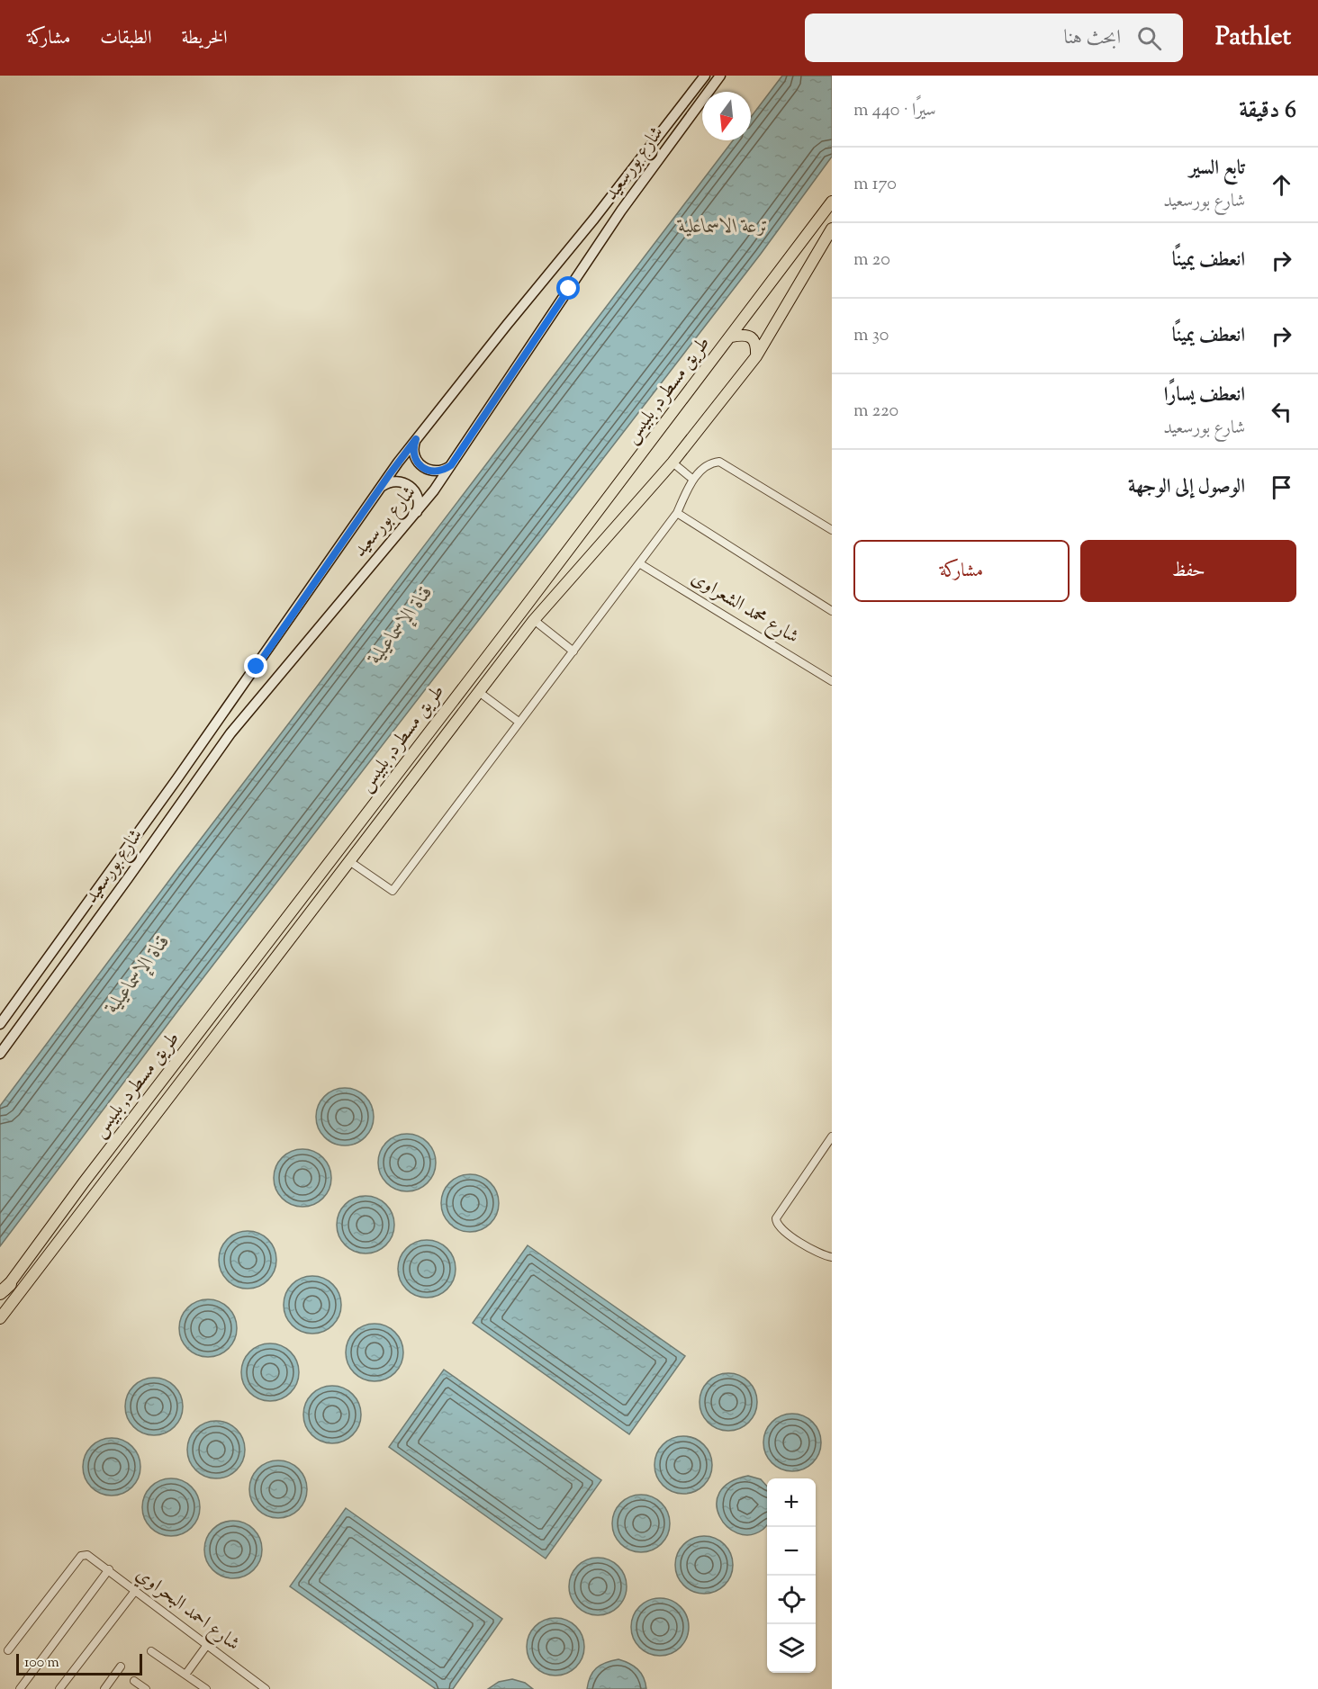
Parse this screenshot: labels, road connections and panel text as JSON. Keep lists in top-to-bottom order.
{
  "streets": {
    "main road": ["شارع بورسعيد", "طريق مسطرد, بلبيس"],
    "street": ["شارع محمد الشعراوى", "شارع احمد البحراوي"]
  },
  "water": ["ترعة الاسماعلية", "قناة الإسماعيلية"],
  "scale_bar": "100 m",
  "north": "bottom",
  "page": {
    "header": "Pathlet",
    "search": "ابحث هنا",
    "nav": ["الخريطة", "الطبقات", "مشاركة"],
    "heading": ["6 دقيقة", "سيرًا · 440 m"],
    "list": [
      ["تابع السير", "شارع بورسعيد", "170 m"],
      ["انعطف يمينًا", "20 m"],
      ["انعطف يمينًا", "30 m"],
      ["انعطف يسارًا", "شارع بورسعيد", "220 m"],
      "الوصول إلى الوجهة"
    ],
    "buttons": ["حفظ", "مشاركة"],
    "map_buttons": ["+", "−"],
    "scale": "100 m"
  }
}
